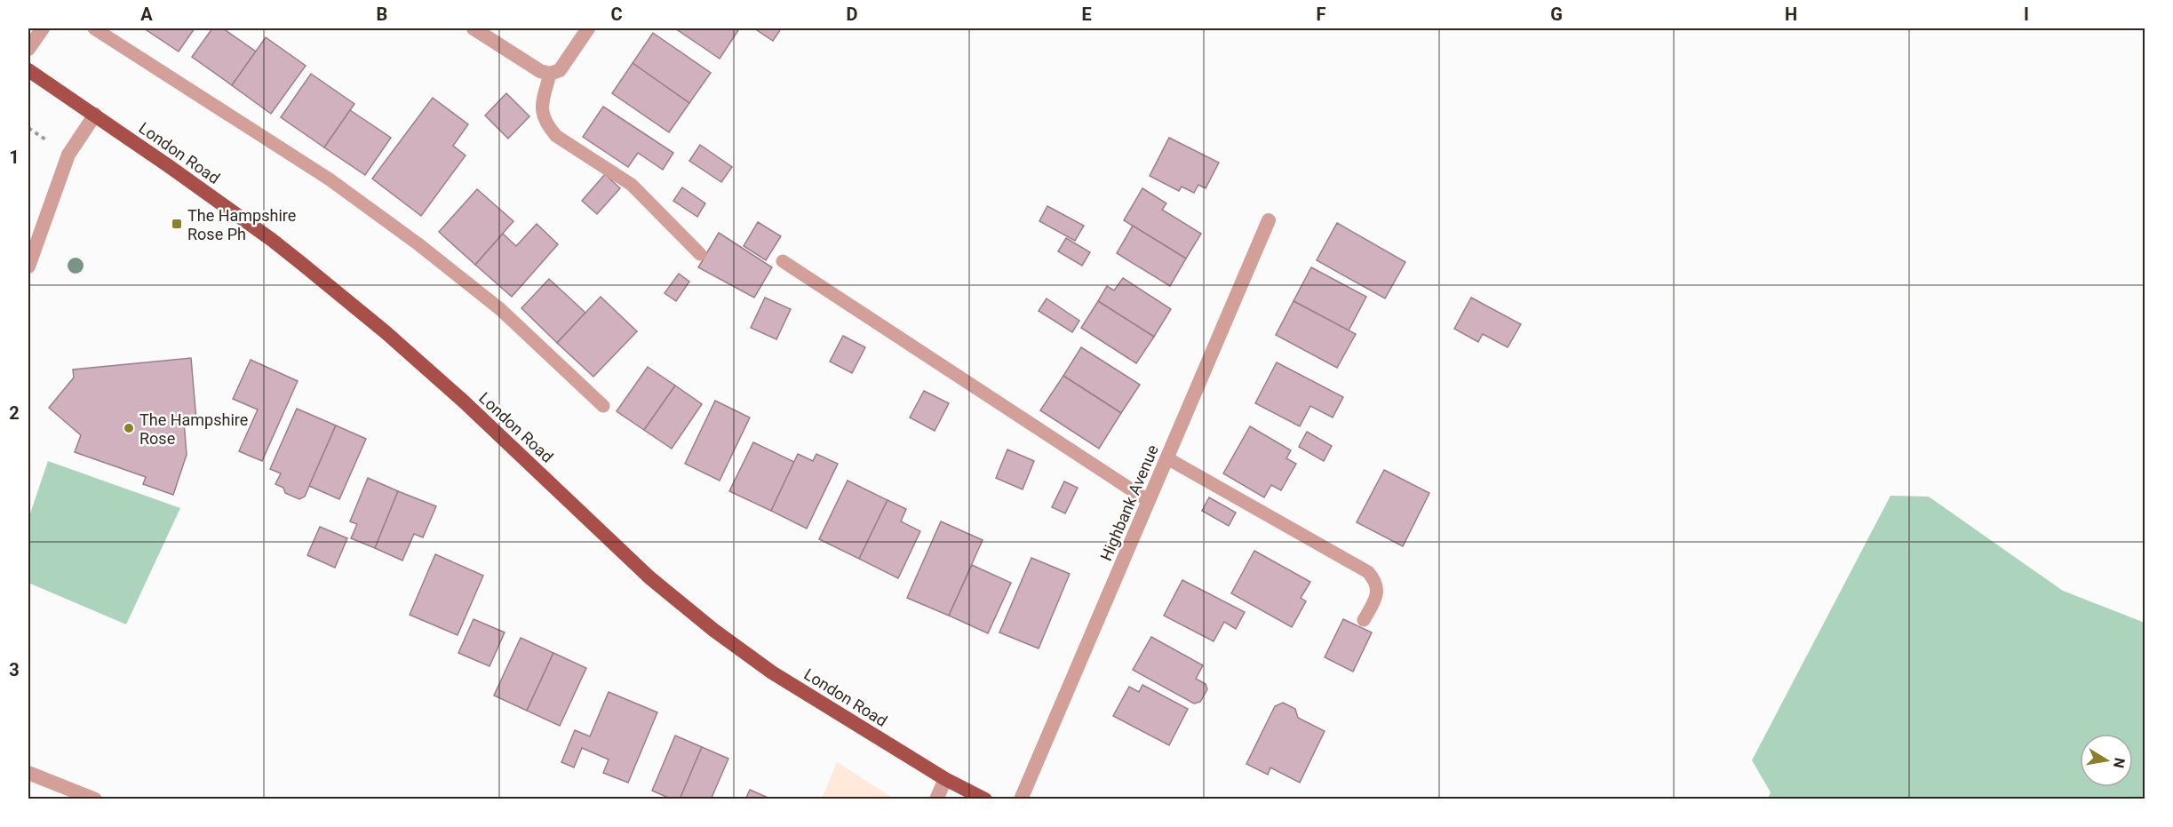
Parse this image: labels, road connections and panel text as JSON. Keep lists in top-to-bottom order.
{
  "streets": {
    "main road": ["London Road"],
    "street": ["Highbank Avenue"]
  },
  "places": {
    "transit": ["The Hampshire Rose Ph"],
    "other": ["The Hampshire Rose"]
  },
  "north": "right",
  "grid": {
    "columns": [
      "A",
      "B",
      "C",
      "D",
      "E",
      "F",
      "G",
      "H",
      "I"
    ],
    "rows": ["1", "2", "3"]
  }
}
